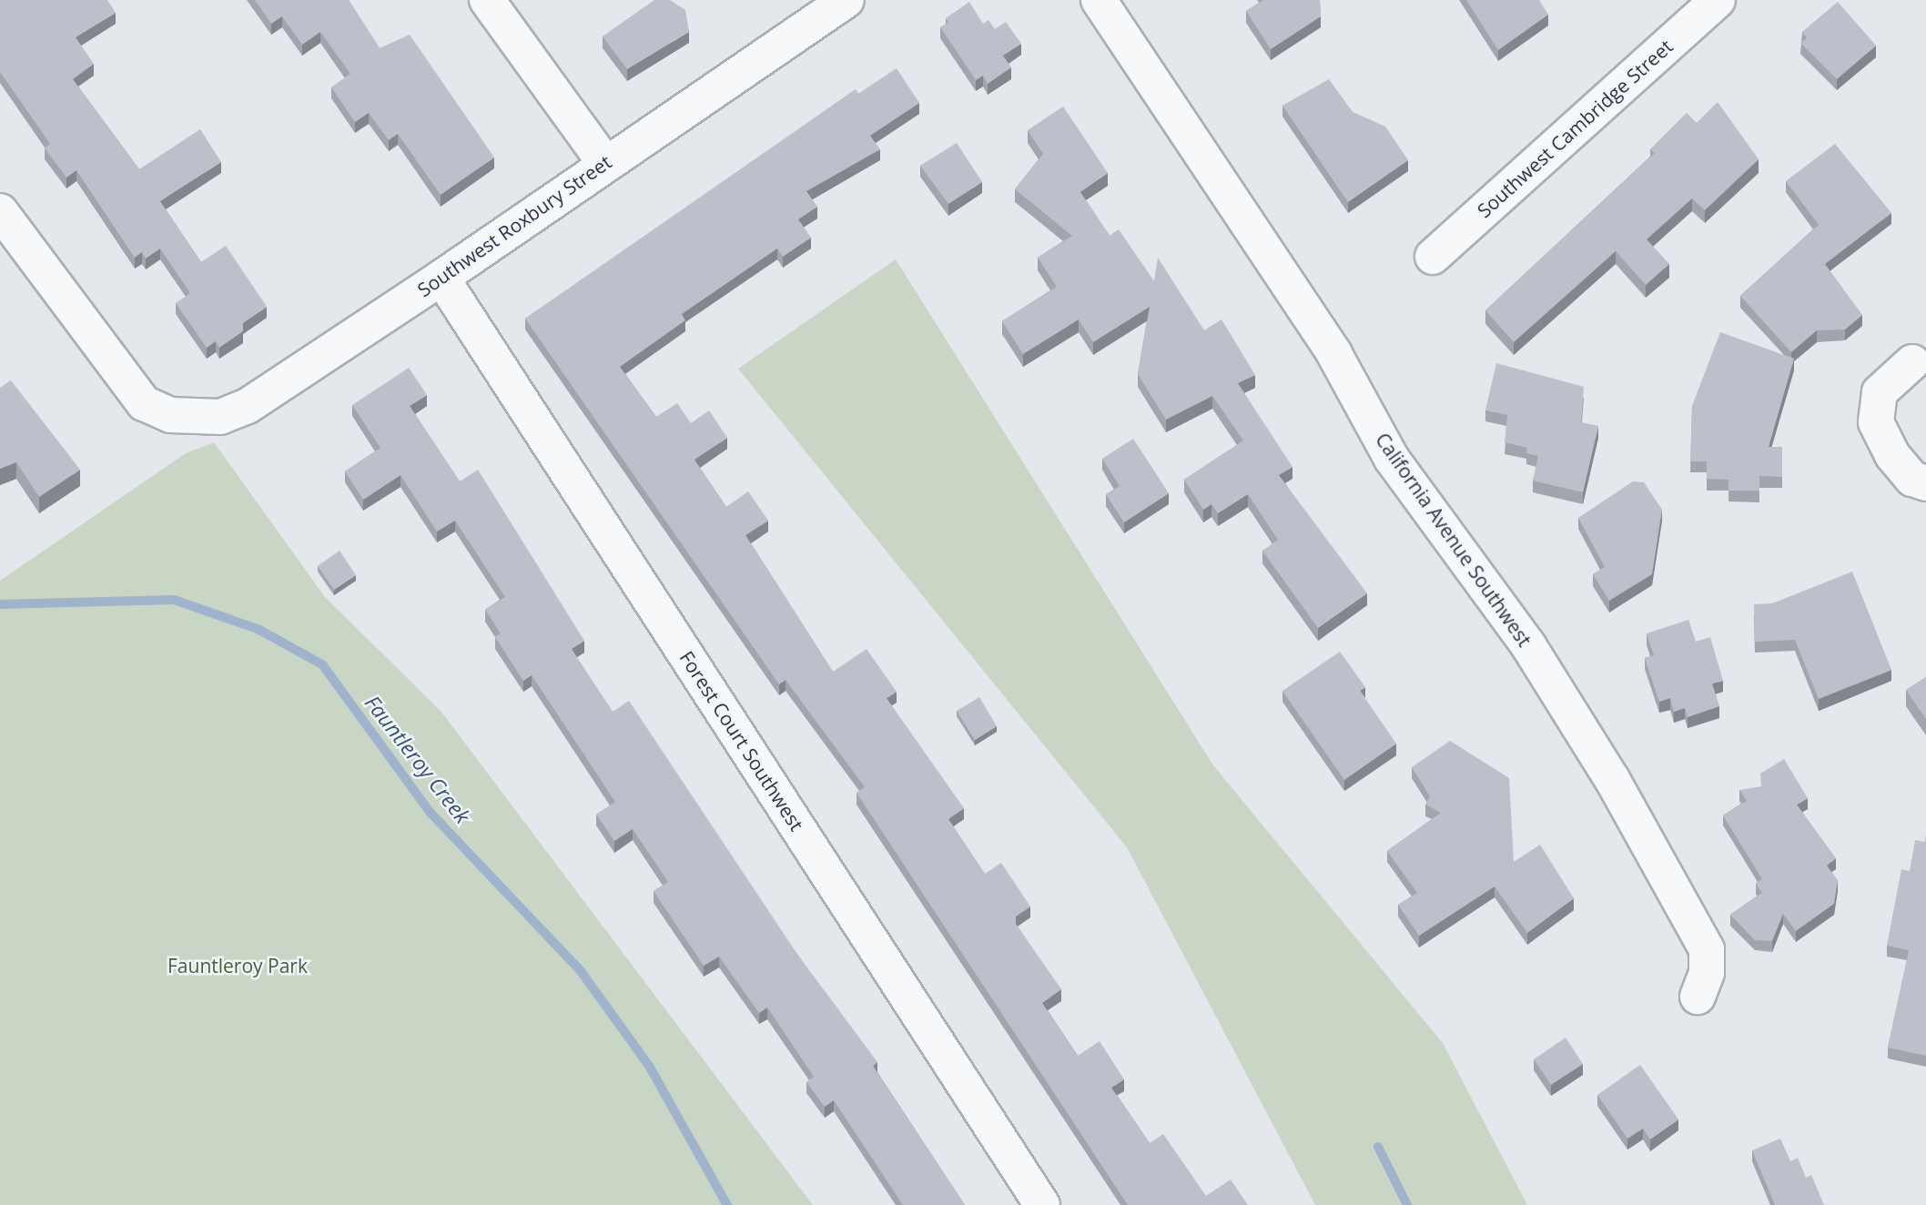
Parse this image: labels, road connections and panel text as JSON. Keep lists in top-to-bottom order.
{
  "streets": {
    "street": [
      "Southwest Cambridge Street",
      "Southwest Roxbury Street",
      "California Avenue Southwest",
      "Forest Court Southwest"
    ]
  },
  "crossings": [
    ["Southwest Roxbury Street", "Forest Court Southwest"]
  ],
  "water": ["Fauntleroy Creek"],
  "parks": ["Fauntleroy Park"]
}
